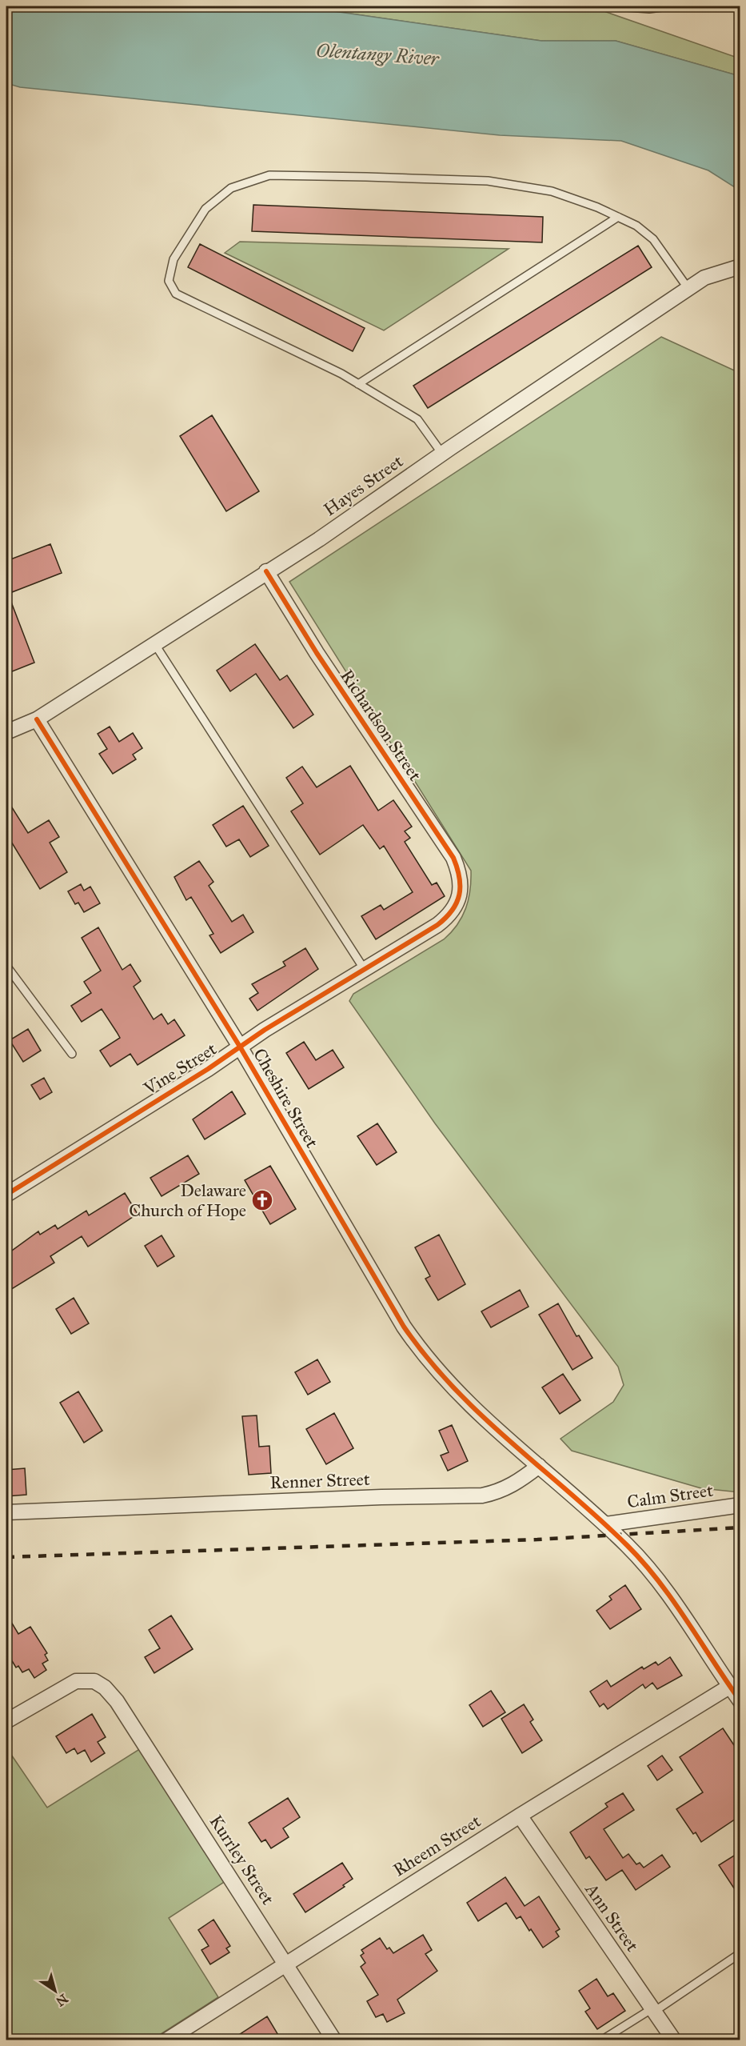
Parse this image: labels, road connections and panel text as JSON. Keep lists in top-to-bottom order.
{
  "streets": {
    "street": [
      "Hayes Street",
      "Richardson Street",
      "Vine Street",
      "Cheshire Street",
      "Renner Street",
      "Calm Street",
      "Rheem Street",
      "Kurrley Street",
      "Ann Street"
    ]
  },
  "crossings": [
    ["Hayes Street", "Richardson Street"],
    ["Hayes Street", "Cheshire Street"],
    ["Richardson Street", "Vine Street"],
    ["Vine Street", "Cheshire Street"],
    ["Cheshire Street", "Renner Street"],
    ["Rheem Street", "Kurrley Street"],
    ["Rheem Street", "Ann Street"]
  ],
  "water": ["Olentangy River"],
  "places": {
    "church": ["Delaware Church of Hope"]
  },
  "north": "bottom right"
}
